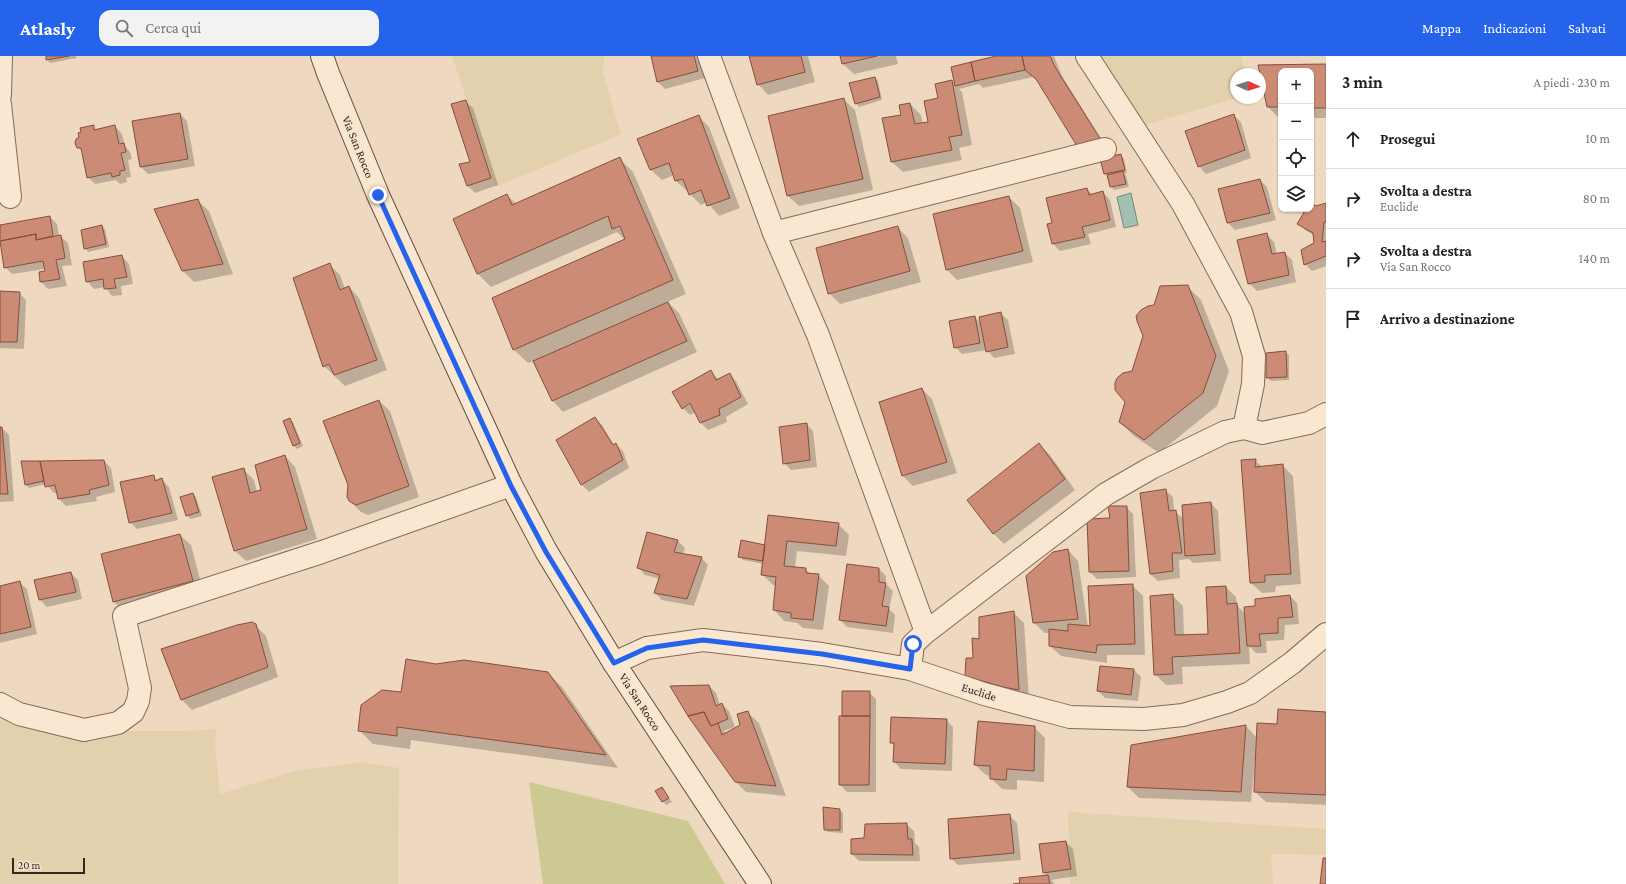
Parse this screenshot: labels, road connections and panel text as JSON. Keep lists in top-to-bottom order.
{
  "streets": {
    "street": ["Via San Rocco", "Euclide"]
  },
  "crossings": [
    ["Via San Rocco", "Euclide"]
  ],
  "scale_bar": "20 m",
  "north": "right",
  "page": {
    "header": "Atlasly",
    "search": "Cerca qui",
    "nav": ["Mappa", "Indicazioni", "Salvati"],
    "heading": ["3 min", "A piedi · 230 m"],
    "map_buttons": ["+", "−"],
    "list": [
      ["Prosegui", "10 m"],
      ["Svolta a destra", "Euclide", "80 m"],
      ["Svolta a destra", "Via San Rocco", "140 m"],
      "Arrivo a destinazione"
    ],
    "scale": "20 m"
  }
}
